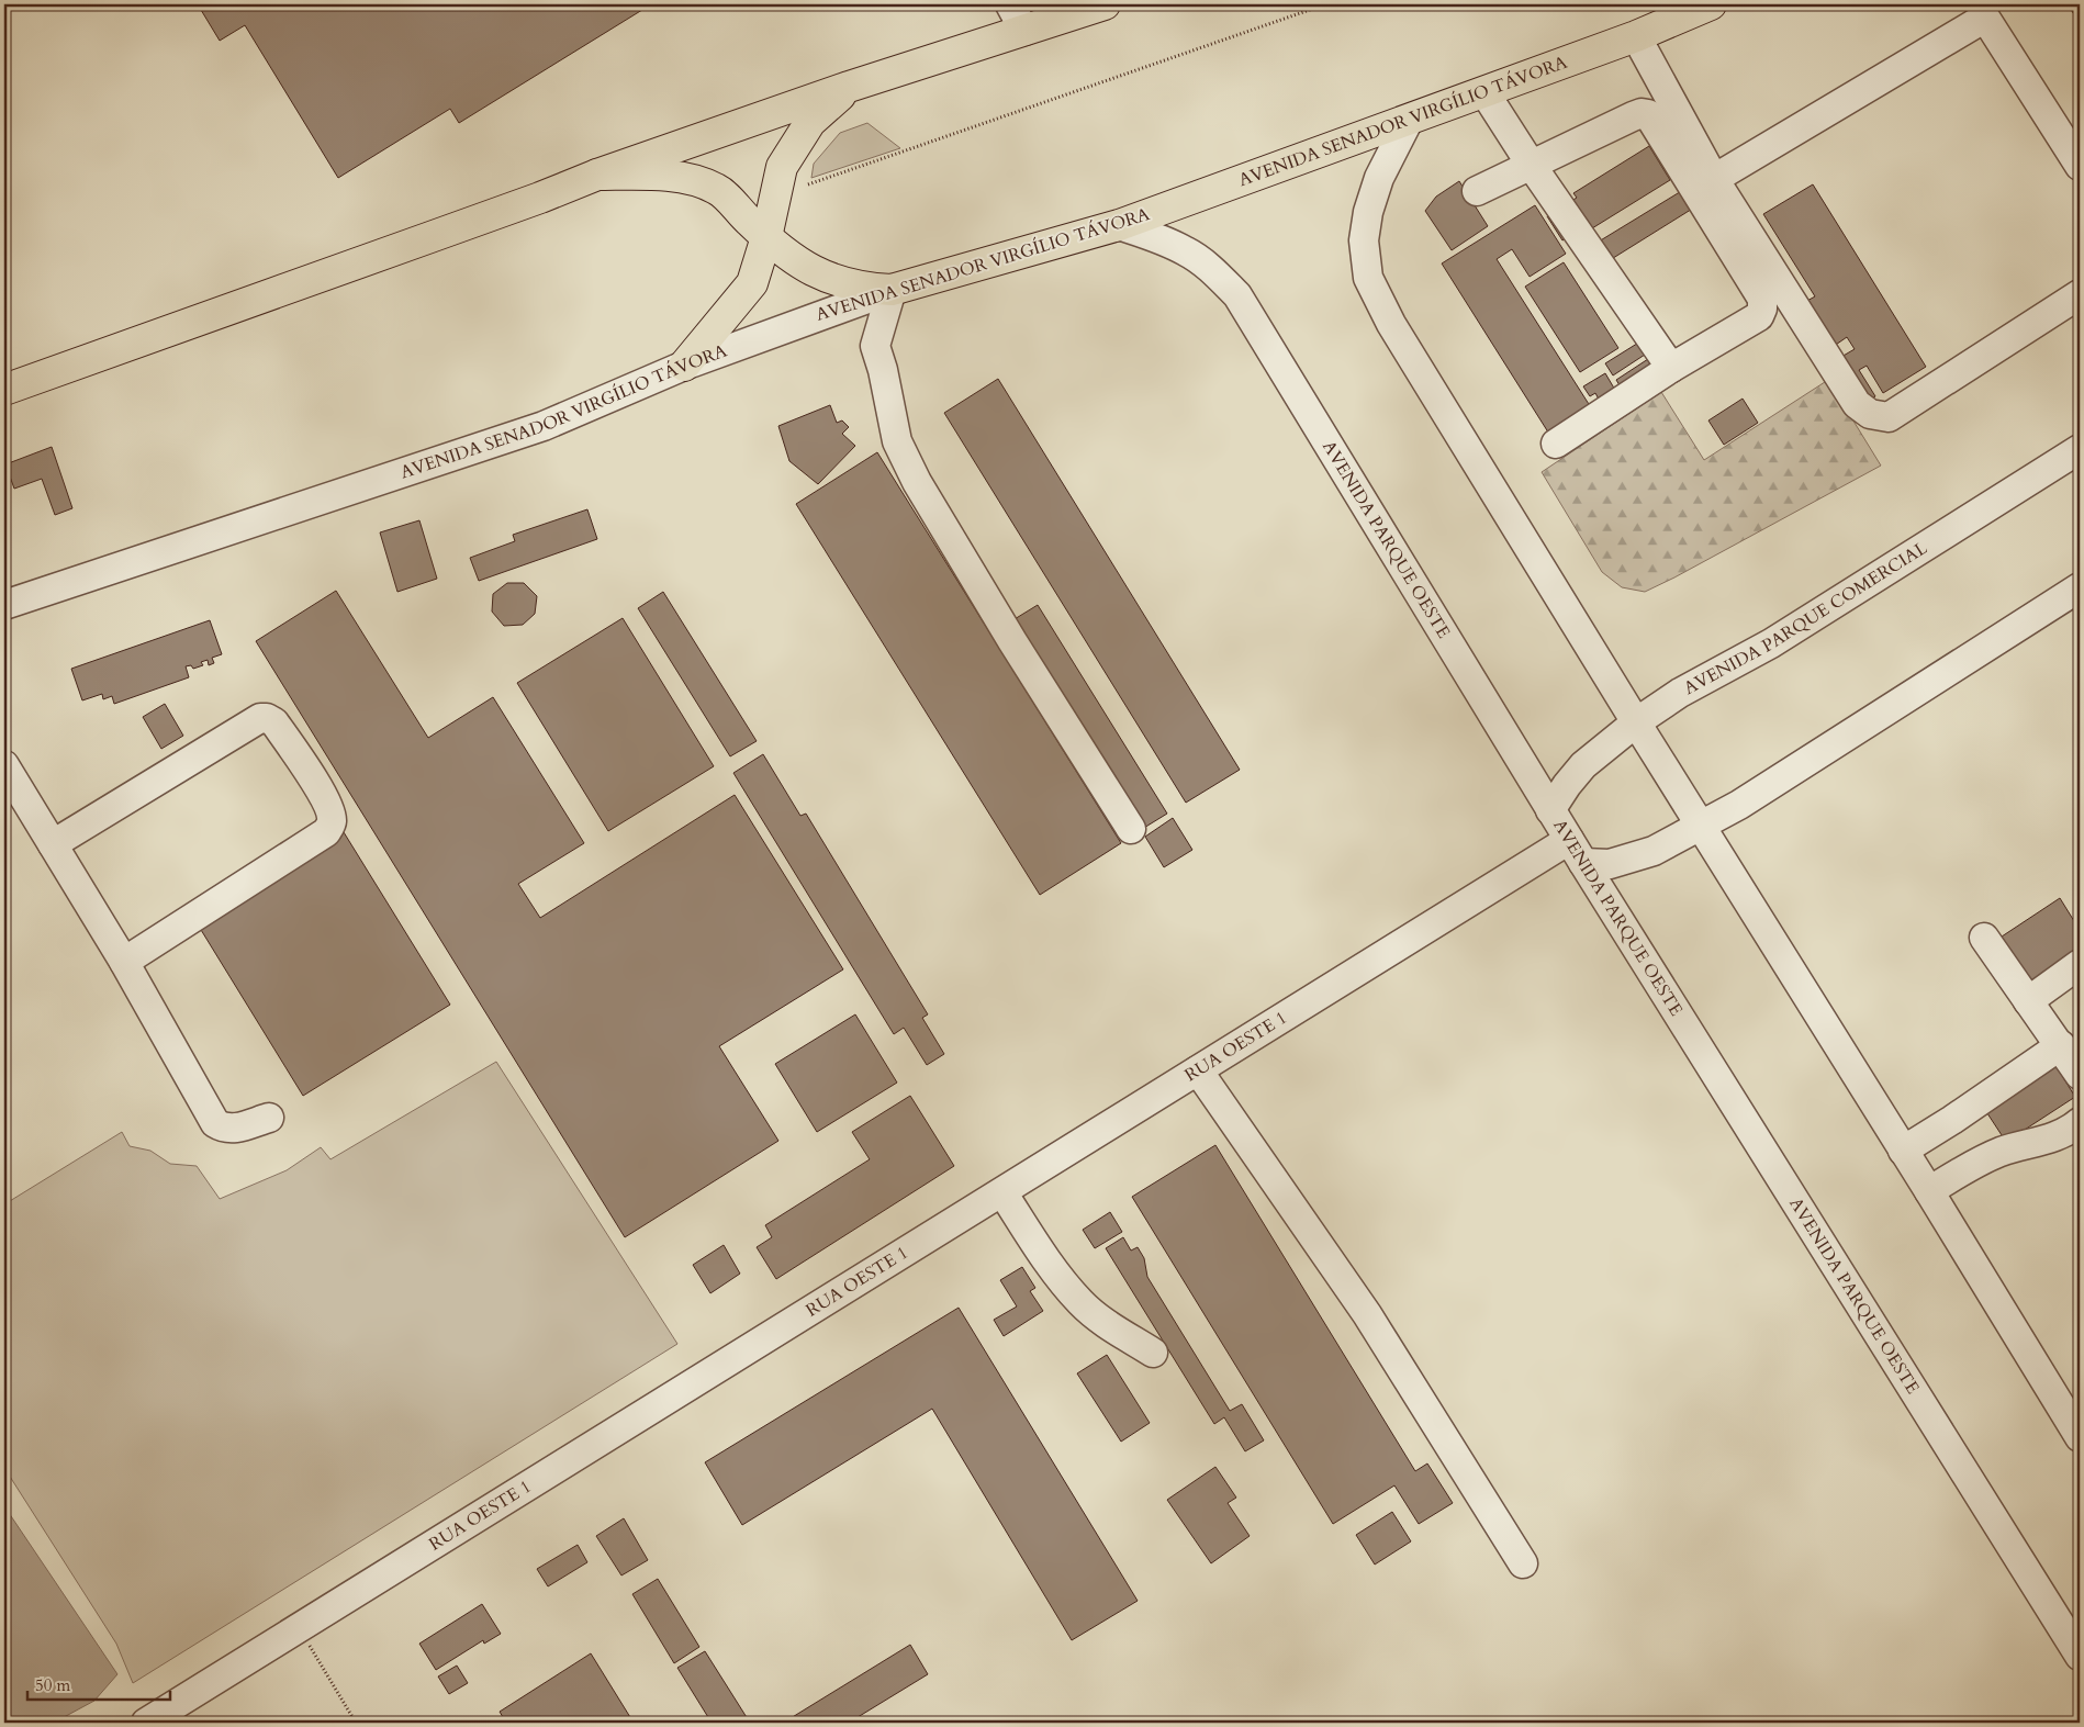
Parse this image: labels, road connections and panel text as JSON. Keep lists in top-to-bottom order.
{
  "streets": {
    "main road": ["AVENIDA SENADOR VIRGÍLIO TÁVORA"],
    "street": ["AVENIDA PARQUE OESTE", "AVENIDA PARQUE COMERCIAL", "RUA OESTE 1"]
  },
  "crossings": [
    ["AVENIDA SENADOR VIRGÍLIO TÁVORA", "AVENIDA PARQUE OESTE"],
    ["AVENIDA PARQUE OESTE", "AVENIDA PARQUE COMERCIAL"],
    ["AVENIDA PARQUE OESTE", "RUA OESTE 1"]
  ],
  "scale_bar": "50 m"
}
